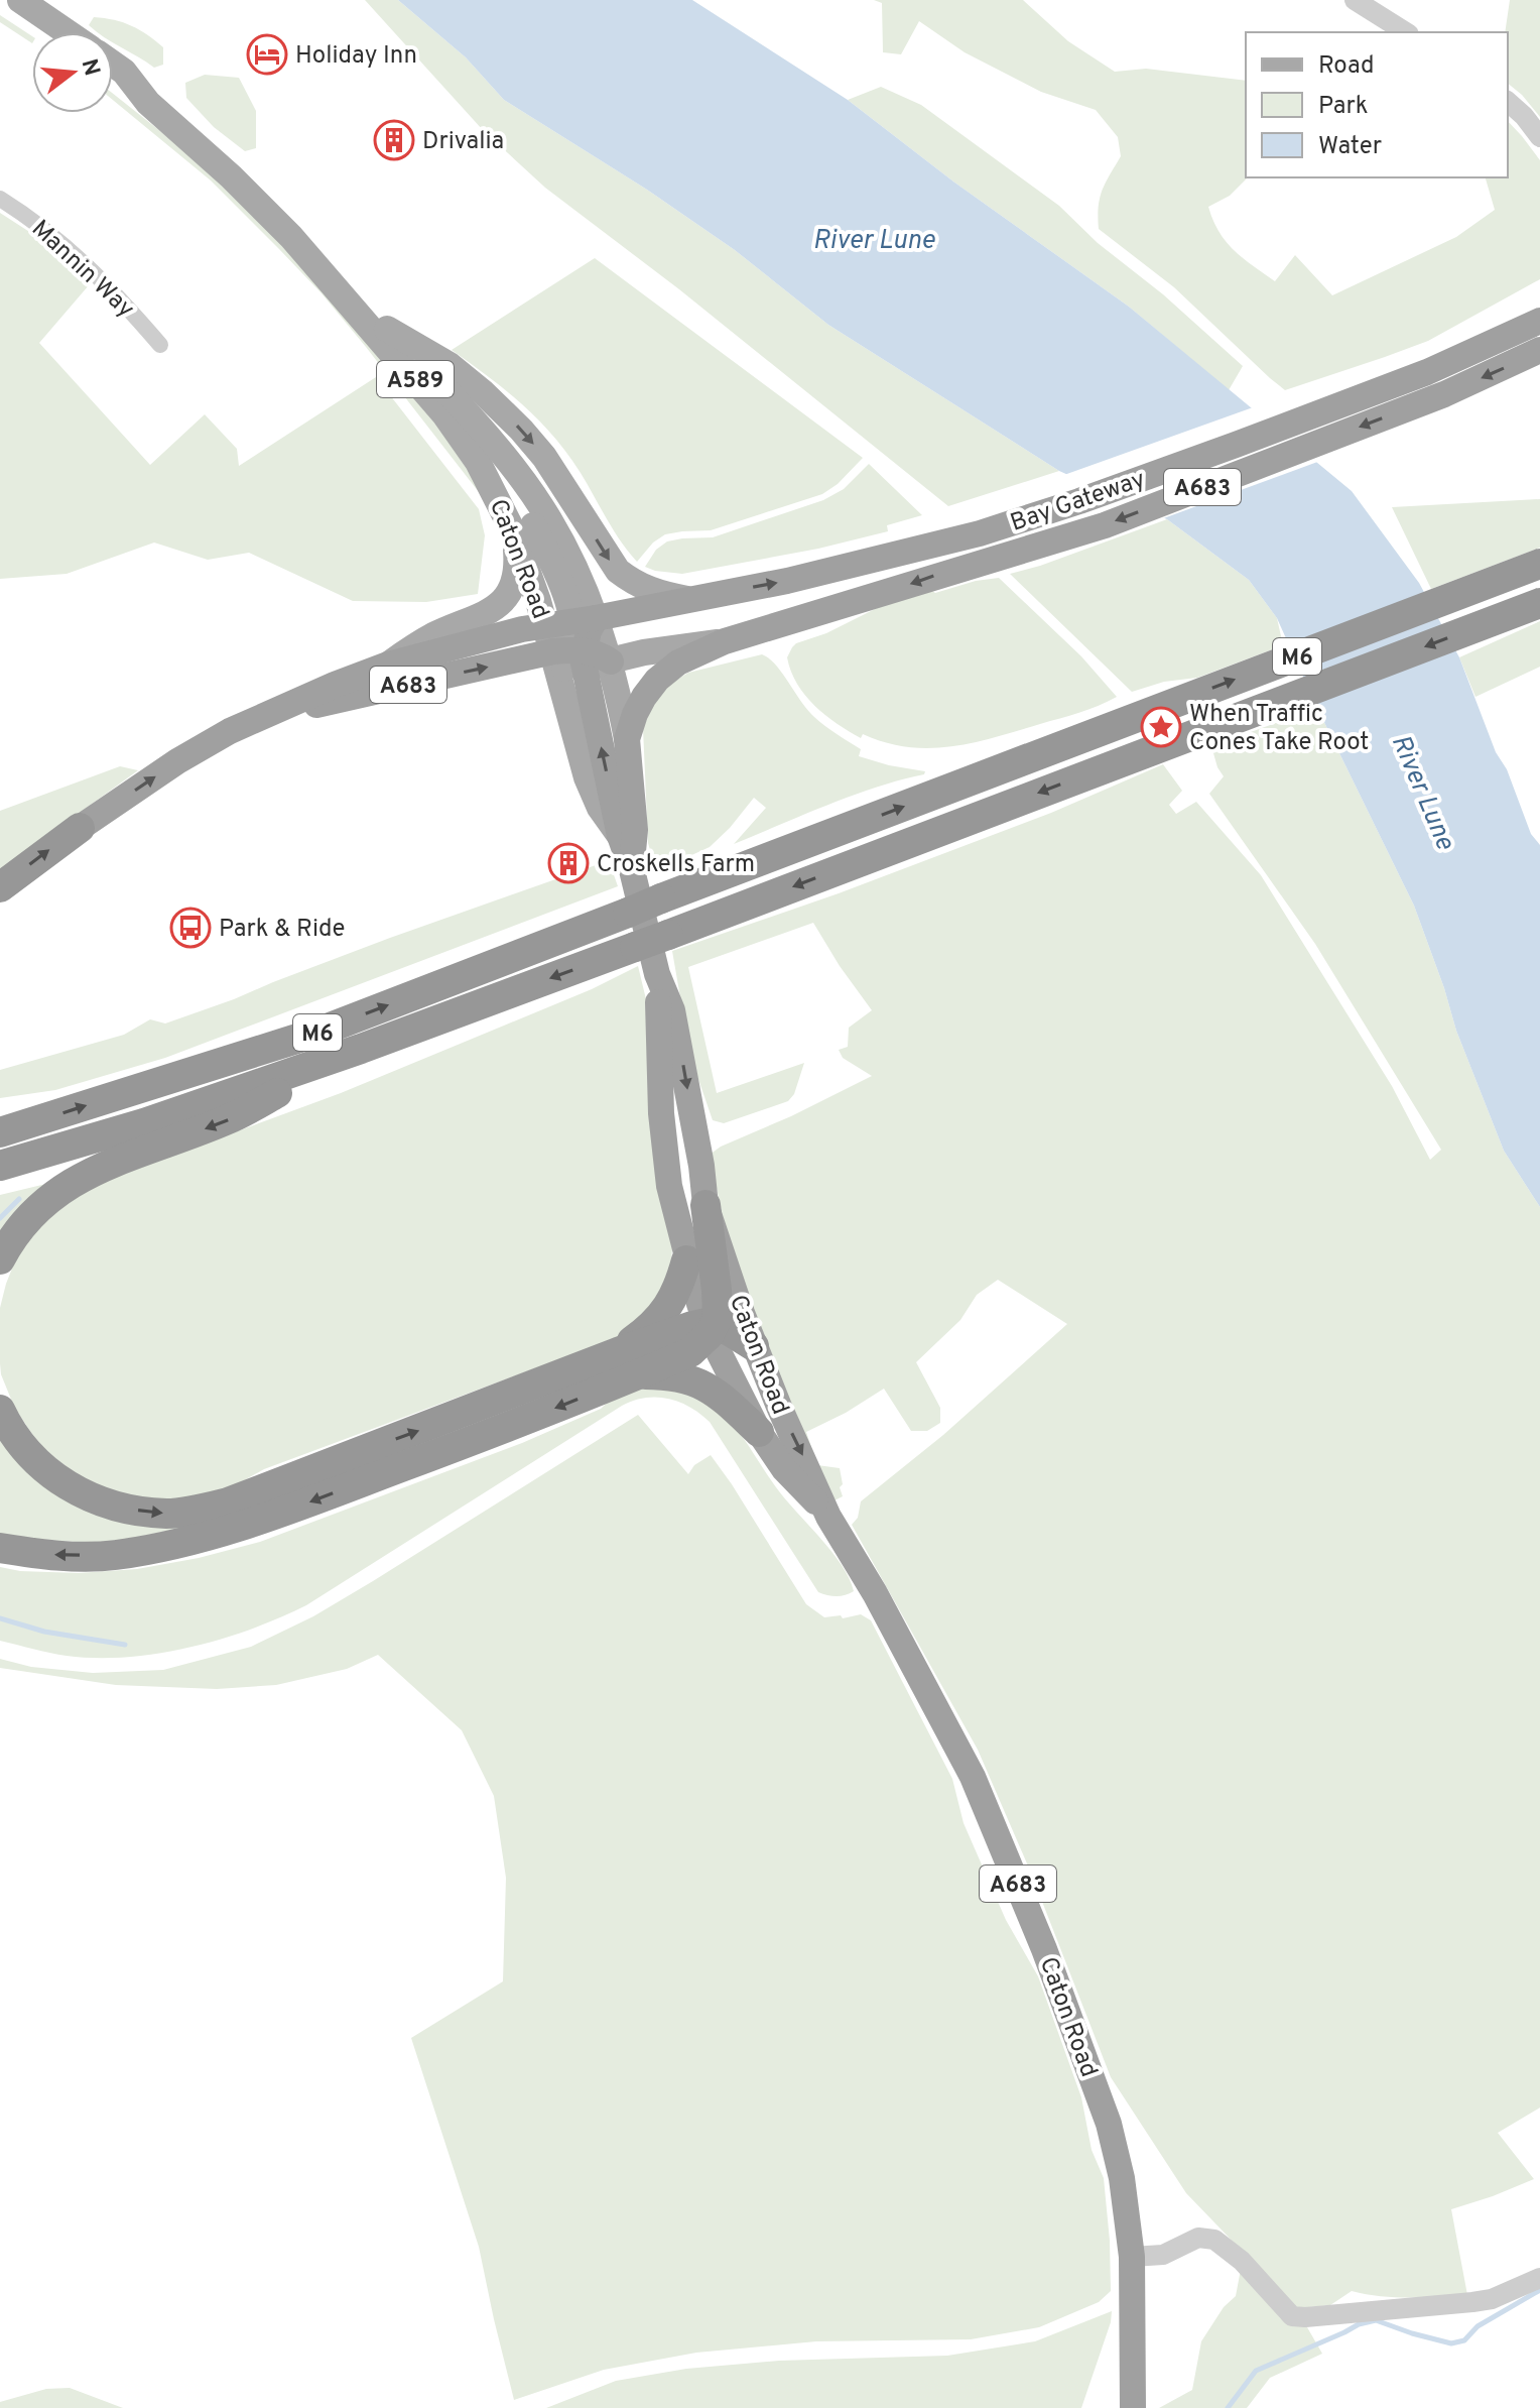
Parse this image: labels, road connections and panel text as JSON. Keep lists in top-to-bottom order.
{
  "streets": {
    "highway": [
      "A683",
      "Bay Gateway",
      "Caton Road",
      "M6"
    ],
    "main road": ["A589"],
    "street": ["Mannin Way"]
  },
  "crossings": [
    ["A683", "Bay Gateway"],
    ["A683", "Caton Road"],
    ["Bay Gateway", "Caton Road"]
  ],
  "water": ["River Lune"],
  "places": {
    "hotel": ["Holiday Inn"],
    "building": ["Drivalia", "Croskells Farm"],
    "place": ["When Traffic Cones Take Root"],
    "bus stop": ["Park & Ride"]
  },
  "legend": ["Road", "Park", "Water"],
  "north": "right"
}
